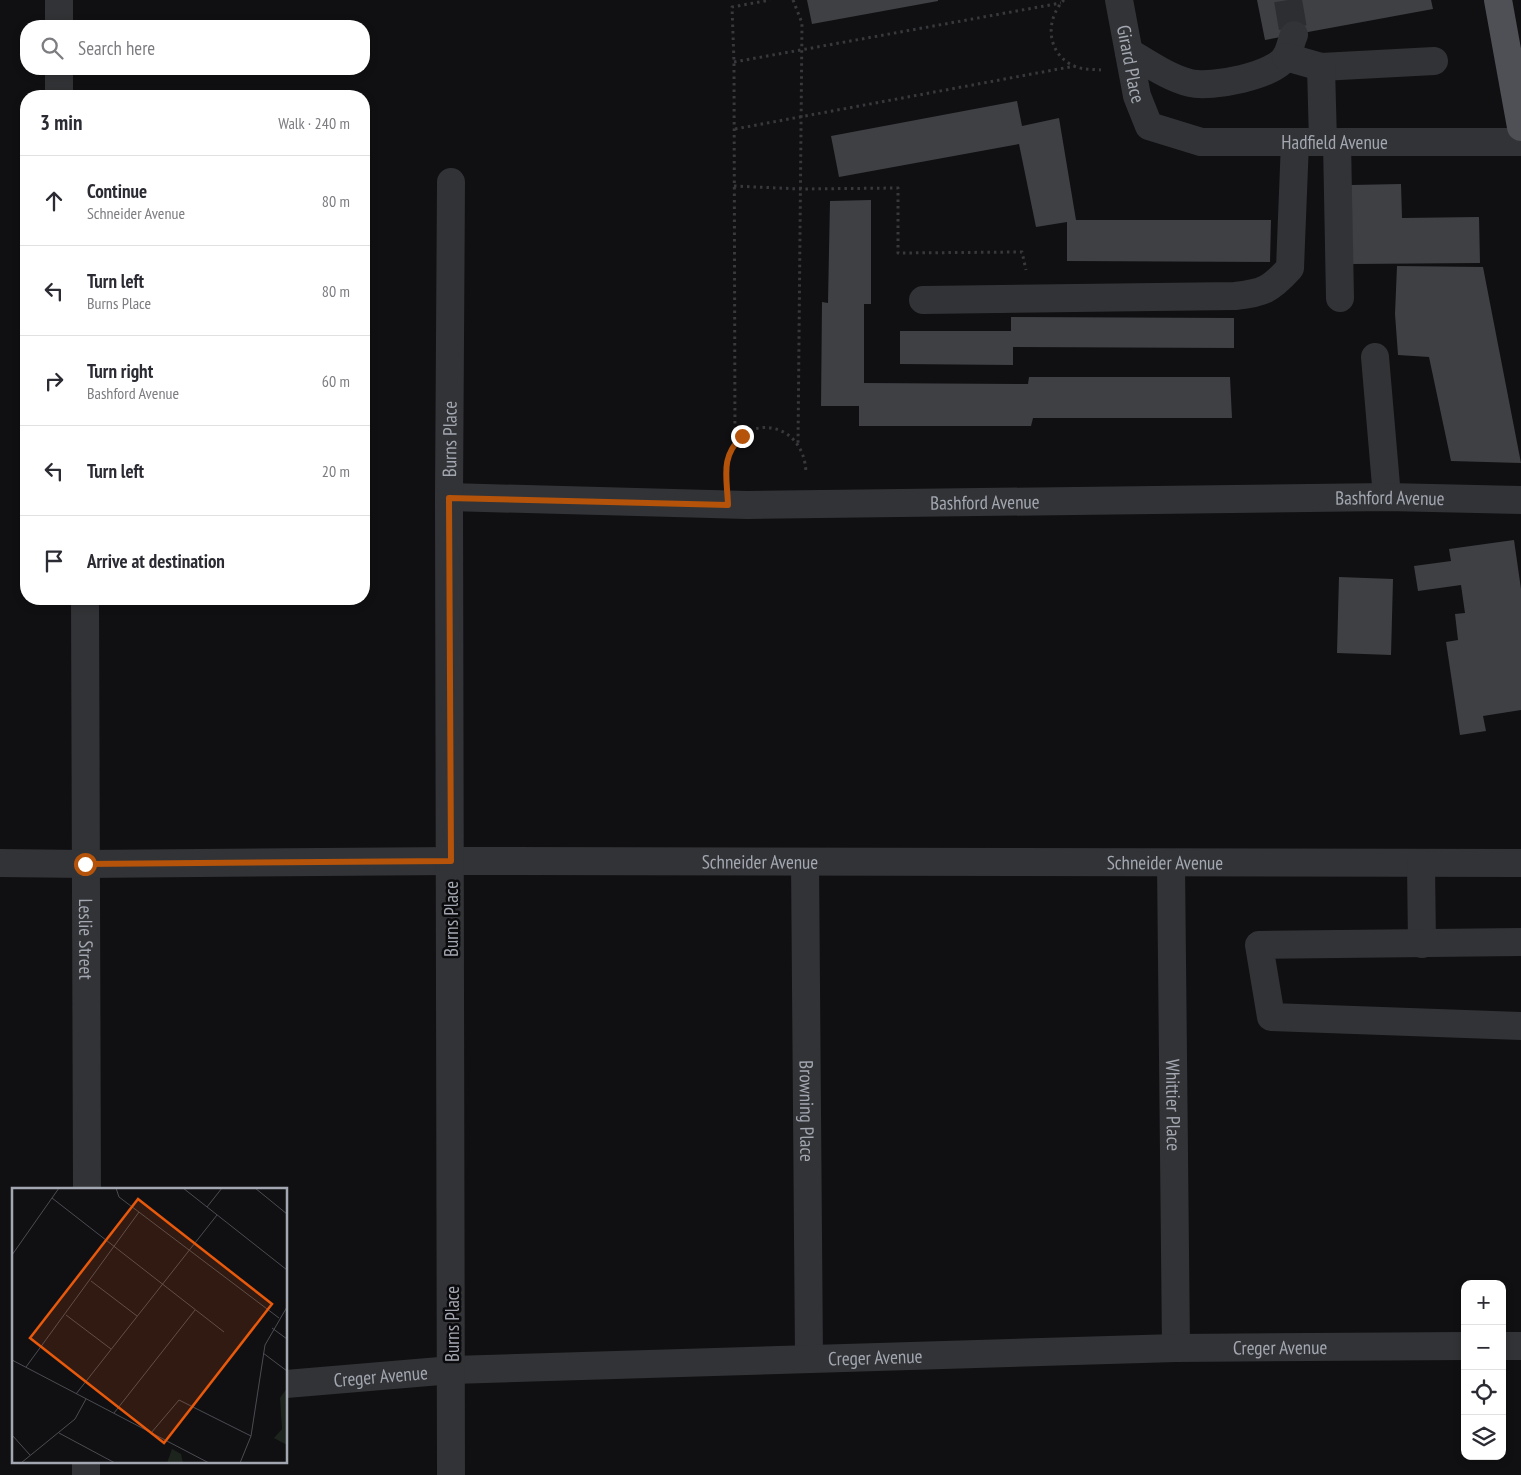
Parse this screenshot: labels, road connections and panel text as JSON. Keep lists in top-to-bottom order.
{
  "streets": {
    "street": [
      "Girard Place",
      "Hadfield Avenue",
      "Burns Place",
      "Bashford Avenue",
      "Schneider Avenue",
      "Leslie Street",
      "Whittier Place",
      "Browning Place",
      "Creger Avenue"
    ]
  },
  "crossings": [
    ["Girard Place", "Hadfield Avenue"],
    ["Burns Place", "Bashford Avenue"],
    ["Burns Place", "Schneider Avenue"],
    ["Burns Place", "Creger Avenue"],
    ["Schneider Avenue", "Leslie Street"],
    ["Schneider Avenue", "Whittier Place"],
    ["Schneider Avenue", "Browning Place"],
    ["Whittier Place", "Creger Avenue"],
    ["Browning Place", "Creger Avenue"]
  ],
  "page": {
    "search": "Search here",
    "heading": ["3 min", "Walk · 240 m"],
    "list": [
      ["Continue", "Schneider Avenue", "80 m"],
      ["Turn left", "Burns Place", "80 m"],
      ["Turn right", "Bashford Avenue", "60 m"],
      ["Turn left", "20 m"],
      "Arrive at destination"
    ],
    "map_buttons": ["+", "−"]
  }
}
